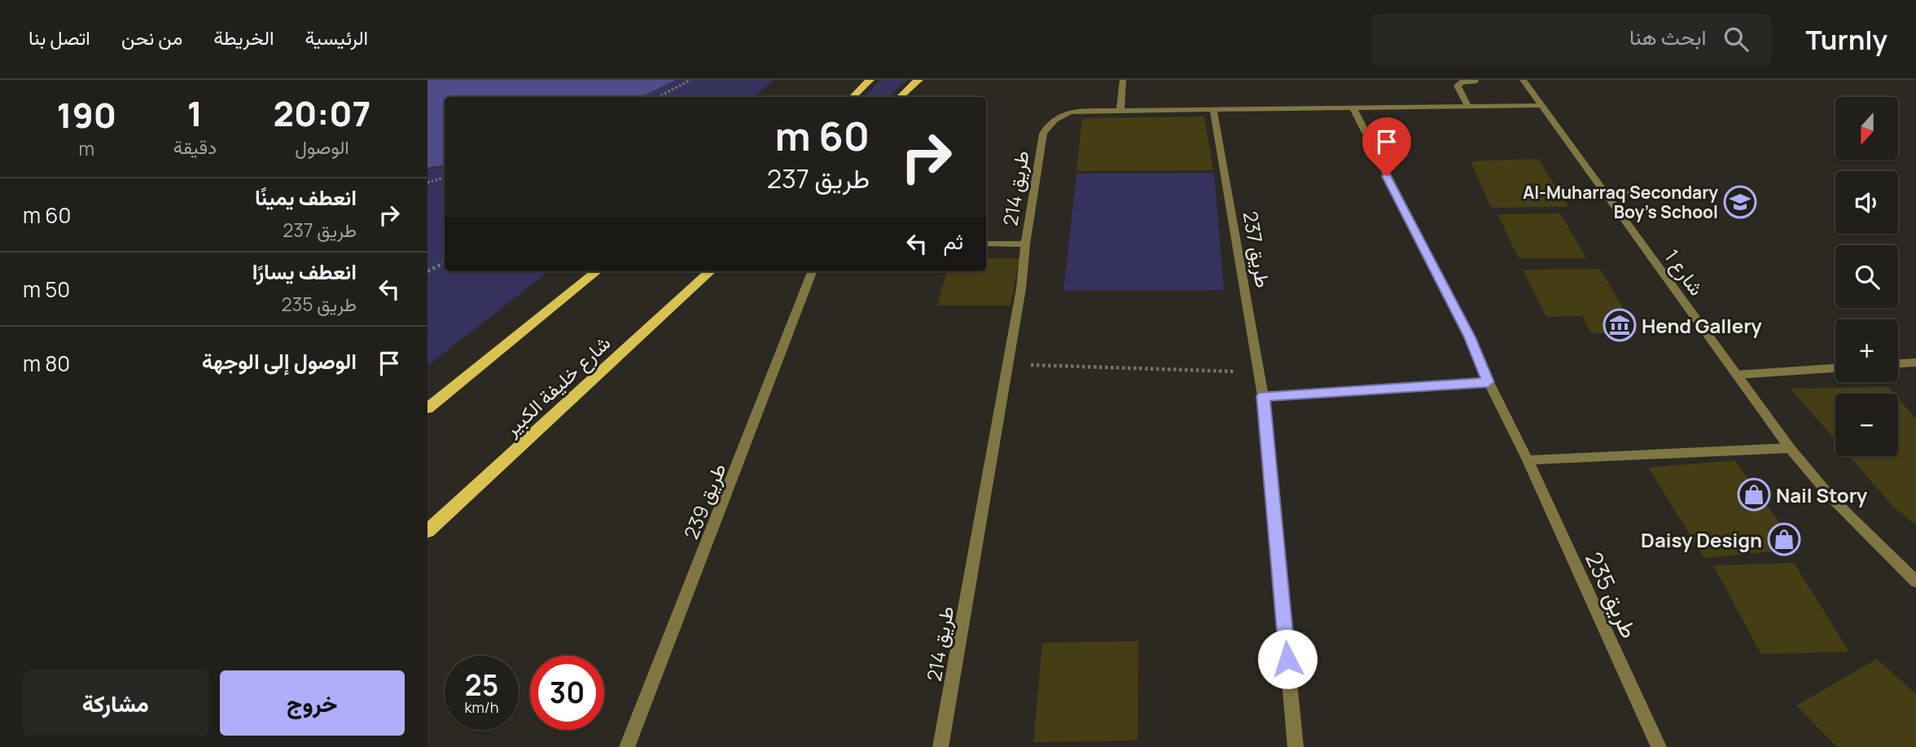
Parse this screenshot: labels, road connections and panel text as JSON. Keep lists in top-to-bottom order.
{
  "streets": {
    "main road": ["شارع خليفة الكبير"],
    "street": [
      "طريق 214",
      "طريق 237",
      "شارع 1",
      "طريق 239",
      "طريق 235"
    ]
  },
  "crossings": [
    ["طريق 214", "طريق 237"],
    ["طريق 214", "شارع 1"],
    ["طريق 214", "طريق 235"]
  ],
  "places": {
    "school or university": ["Al-Muharraq Secondary Boy's School"],
    "museum": ["Hend Gallery"],
    "shop": ["Nail Story", "Daisy Design"]
  },
  "north": "bottom",
  "page": {
    "header": "Turnly",
    "search": "ابحث هنا",
    "nav": [
      "الرئيسية",
      "الخريطة",
      "من نحن",
      "اتصل بنا"
    ],
    "eta": [
      "20:07",
      "الوصول",
      "1",
      "دقيقة",
      "190",
      "m"
    ],
    "map_buttons": ["+", "−"],
    "turn": ["60 m", "طريق 237"],
    "list": [
      {
        "name": "انعطف يمينًا",
        "note": "طريق 237",
        "value": "60 m"
      },
      {
        "name": "انعطف يسارًا",
        "note": "طريق 235",
        "value": "50 m"
      },
      {
        "name": "الوصول إلى الوجهة",
        "value": "80 m"
      }
    ],
    "then": "ثم",
    "speed": "25 km/h",
    "limit": "30",
    "buttons": ["خروج", "مشاركة"]
  }
}
